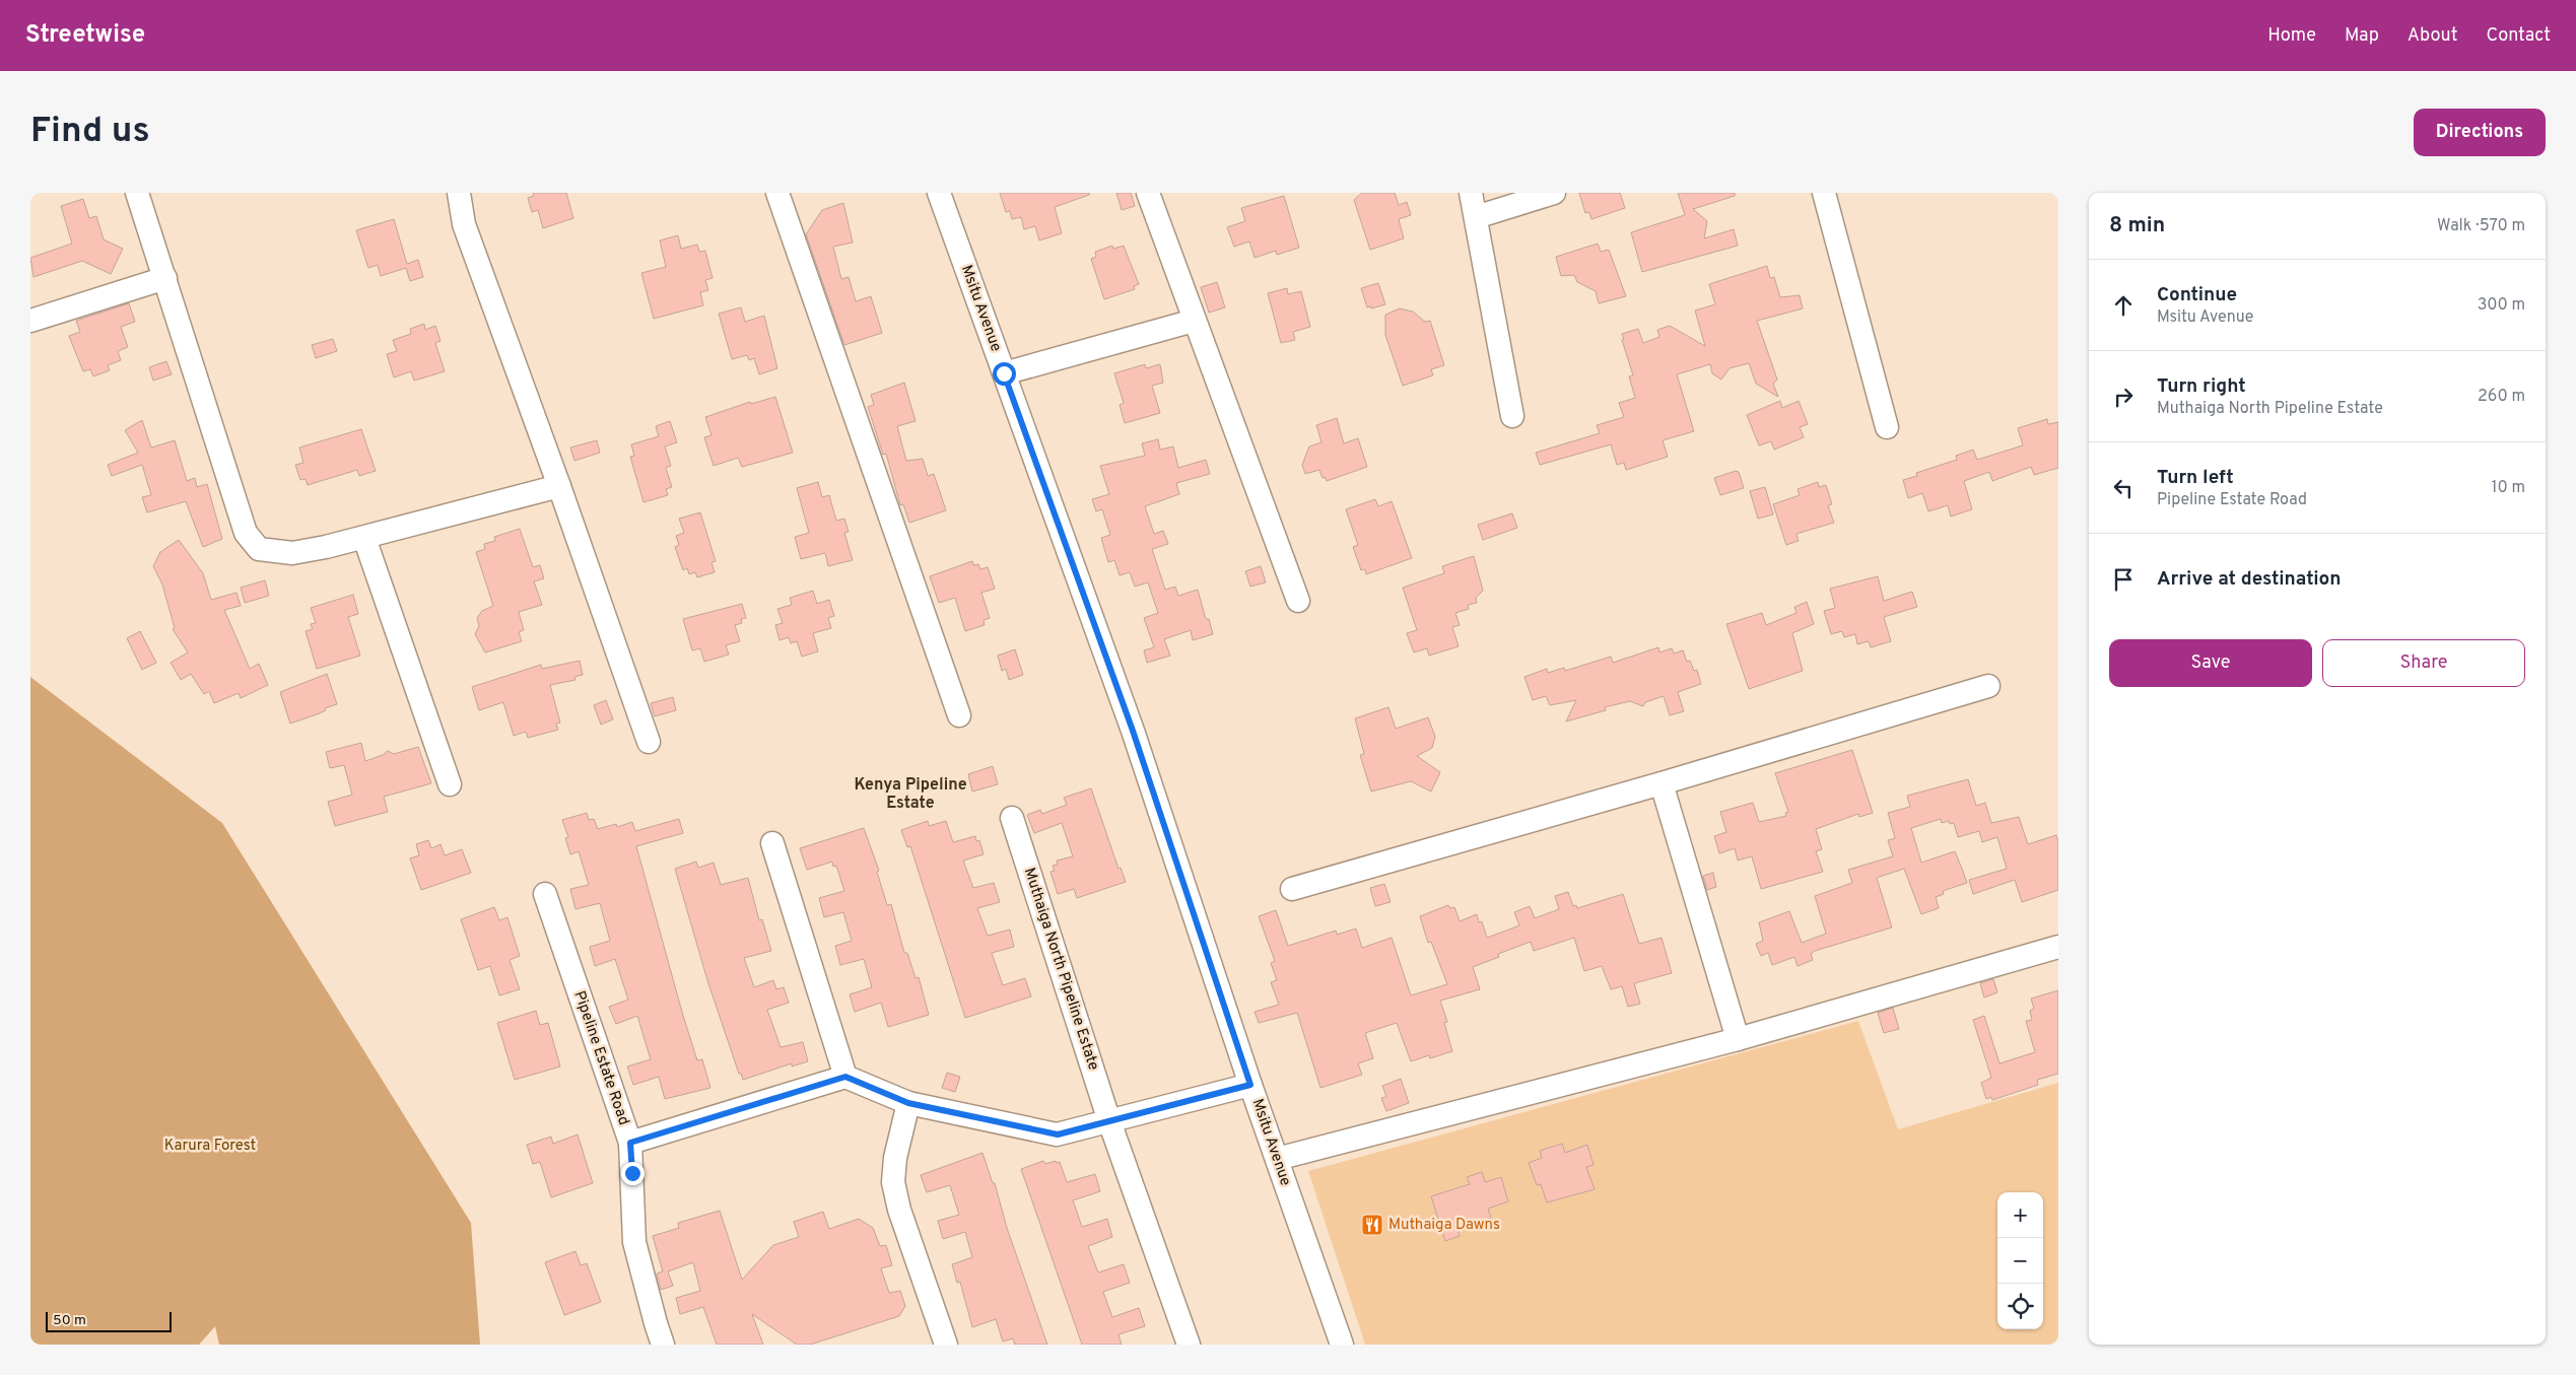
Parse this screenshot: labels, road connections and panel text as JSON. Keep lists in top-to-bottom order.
{
  "streets": {
    "street": ["Msitu Avenue", "Muthaiga North Pipeline Estate", "Pipeline Estate Road"]
  },
  "districts": ["Kenya Pipeline Estate"],
  "parks": ["Karura Forest"],
  "places": {
    "restaurant": ["Muthaiga Dawns"]
  },
  "scale_bar": "50 m",
  "page": {
    "header": "Streetwise",
    "nav": [
      "Home",
      "Map",
      "About",
      "Contact"
    ],
    "buttons": [
      "Directions",
      ["Save", "Share"]
    ],
    "title": "Find us",
    "heading": ["8 min", "Walk · 570 m"],
    "list": [
      ["Continue", "Msitu Avenue", "300 m"],
      ["Turn right", "Muthaiga North Pipeline Estate", "260 m"],
      ["Turn left", "Pipeline Estate Road", "10 m"],
      "Arrive at destination"
    ],
    "map_buttons": ["+", "−"],
    "scale": "50 m"
  }
}
